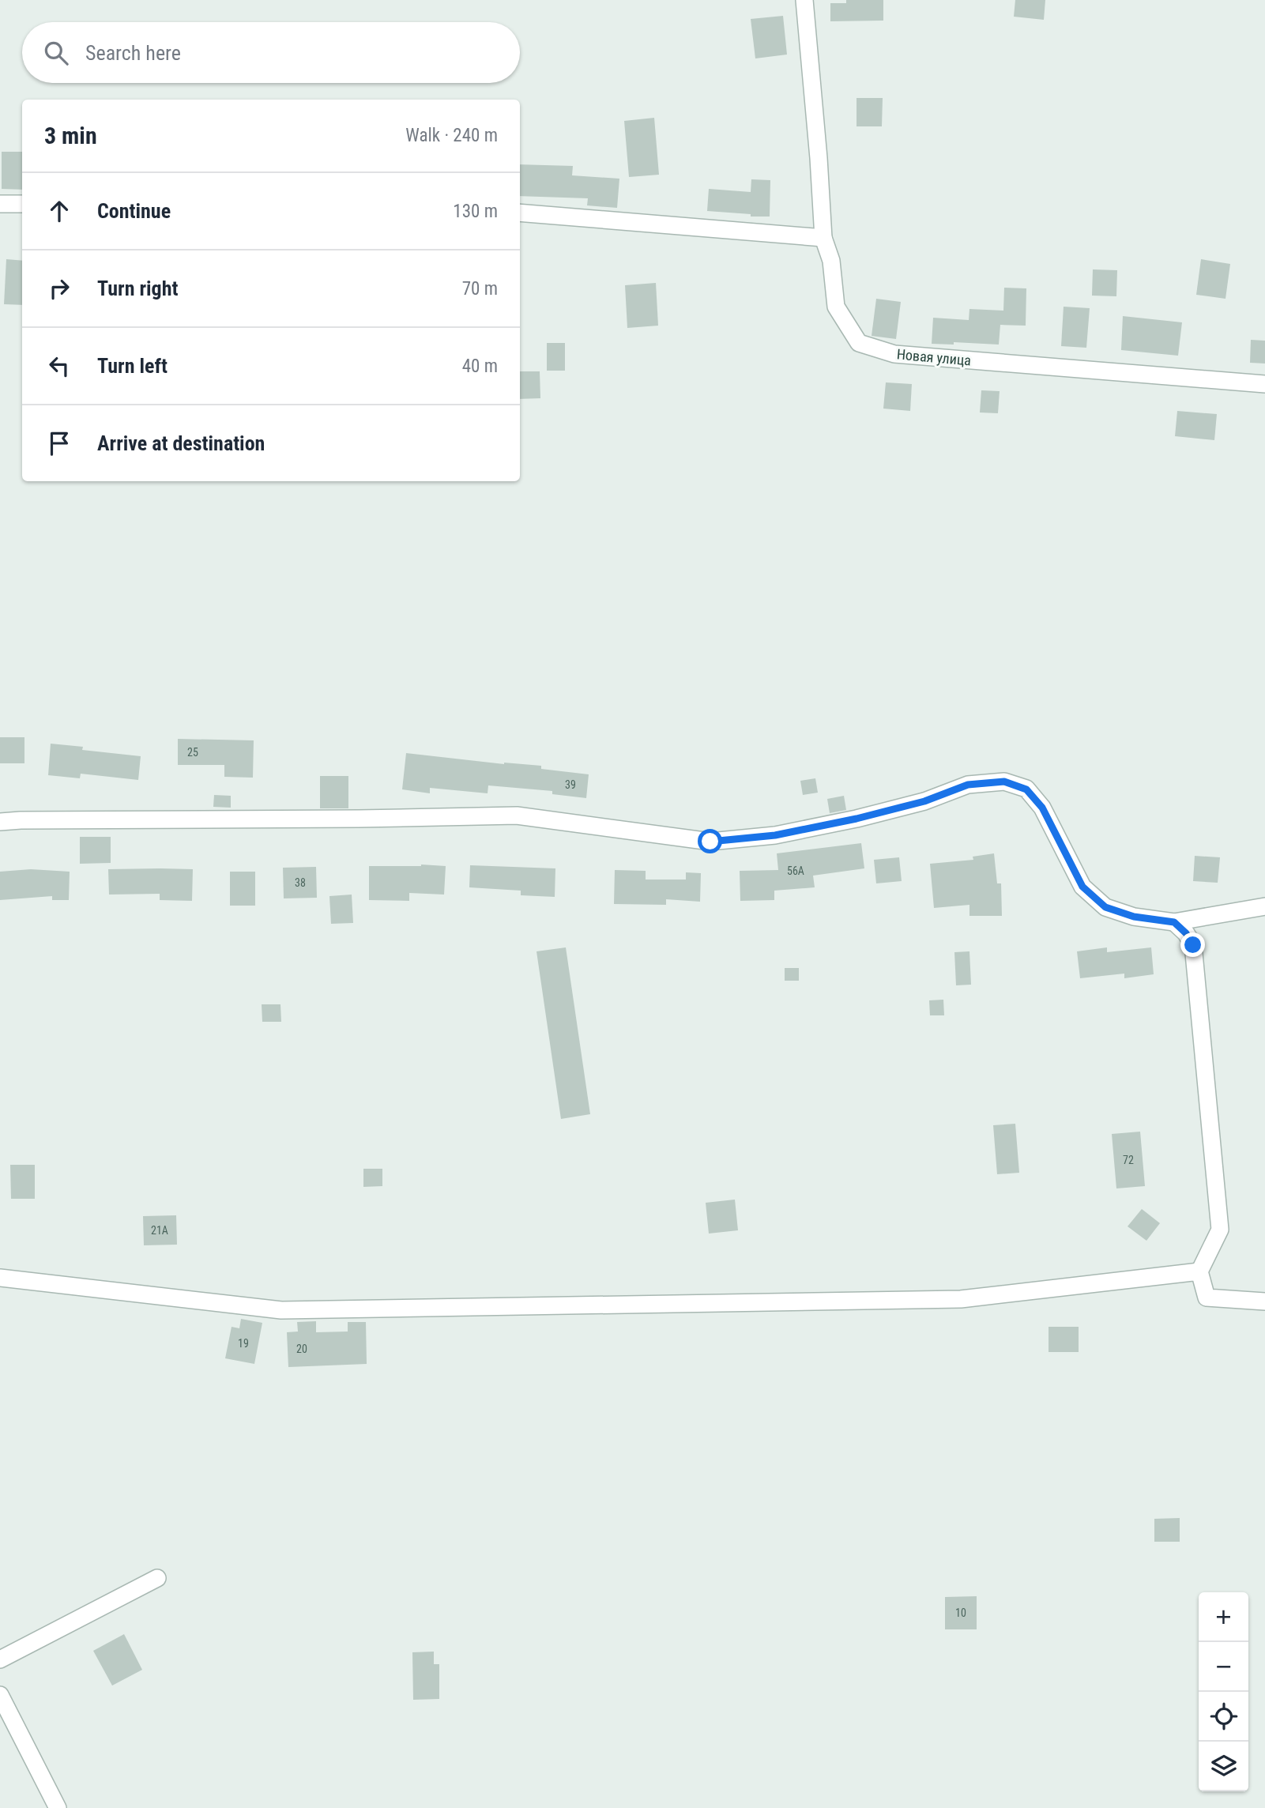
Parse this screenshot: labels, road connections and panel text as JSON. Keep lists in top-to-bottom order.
{
  "streets": {
    "street": ["Новая улица"]
  },
  "house_numbers": [
    "25",
    "39",
    "56А",
    "38",
    "72",
    "21А",
    "19",
    "20",
    "10"
  ],
  "page": {
    "search": "Search here",
    "heading": ["3 min", "Walk · 240 m"],
    "list": [
      ["Continue", "130 m"],
      ["Turn right", "70 m"],
      ["Turn left", "40 m"],
      "Arrive at destination"
    ],
    "map_buttons": ["+", "−"]
  }
}
